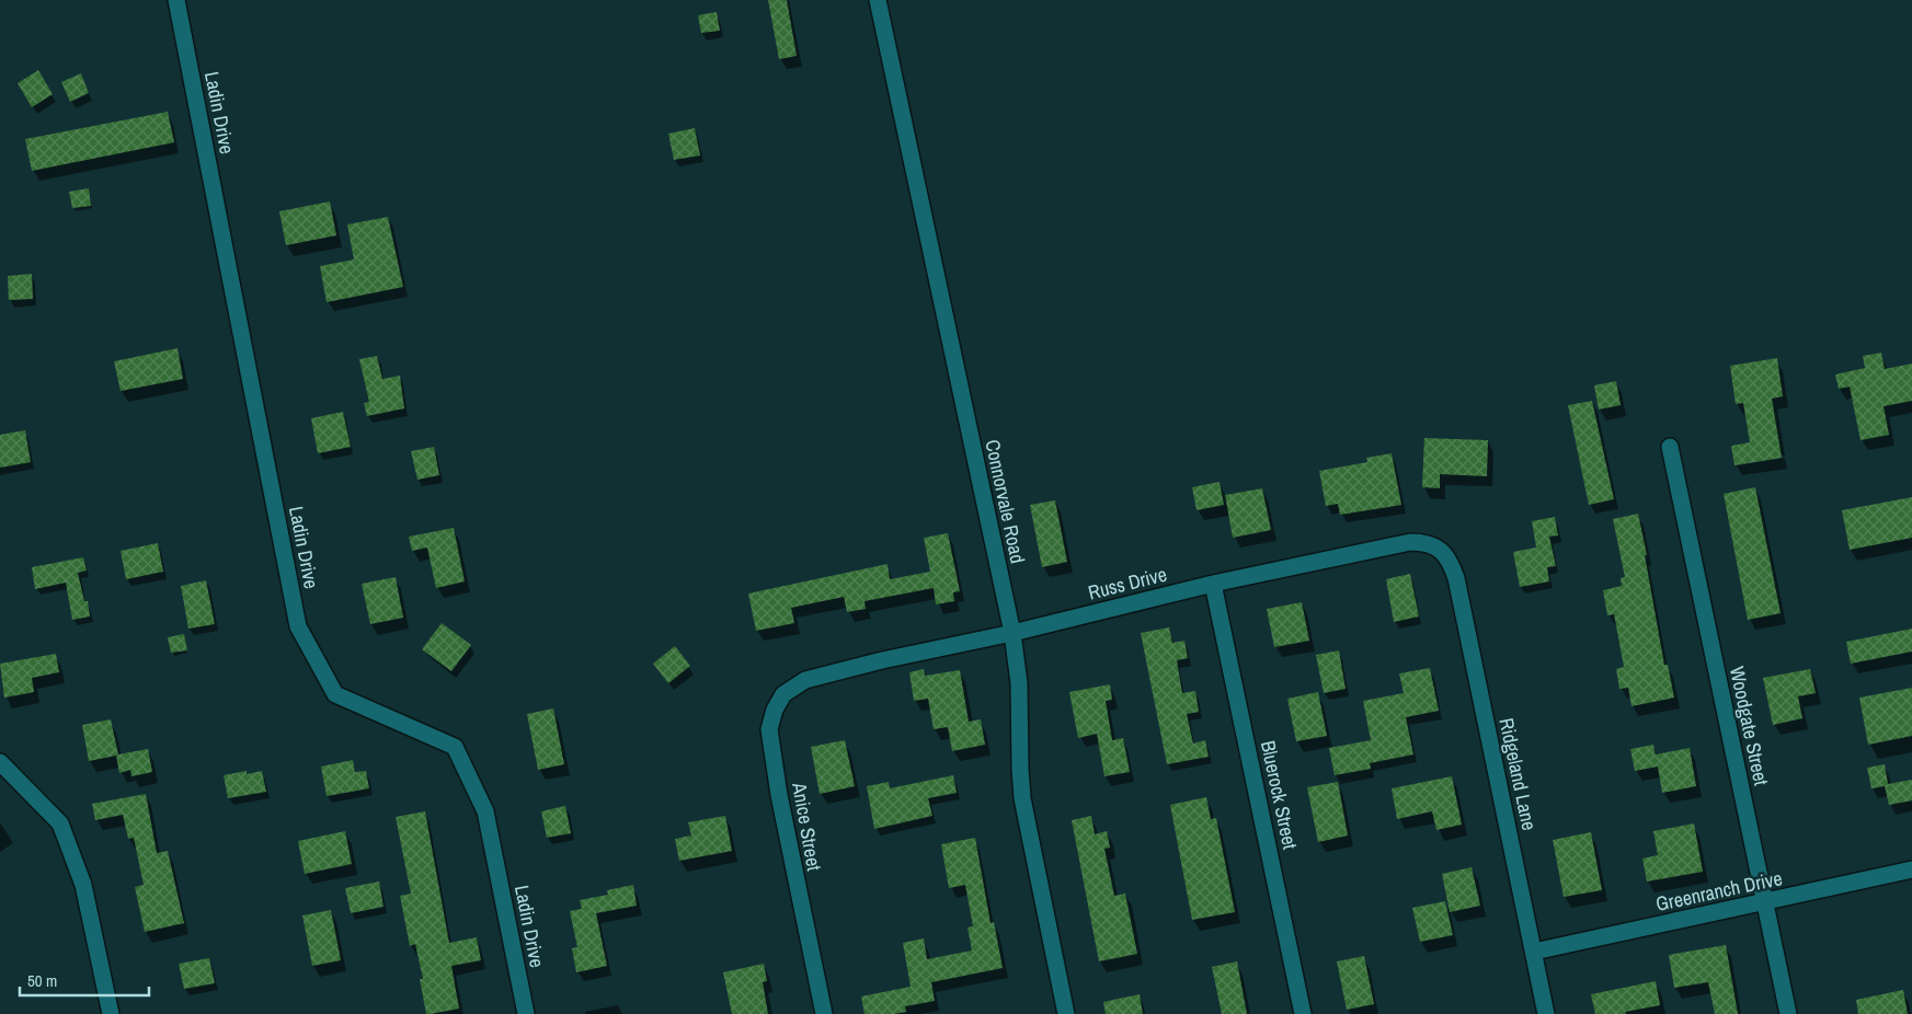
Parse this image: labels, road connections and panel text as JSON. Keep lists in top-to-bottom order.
{
  "streets": {
    "street": [
      "Ladin Drive",
      "Connorvale Road",
      "Russ Drive",
      "Woodgate Street",
      "Ridgeland Lane",
      "Bluerock Street",
      "Anice Street",
      "Greenranch Drive"
    ]
  },
  "crossings": [
    ["Connorvale Road", "Russ Drive"],
    ["Russ Drive", "Ridgeland Lane"],
    ["Russ Drive", "Bluerock Street"],
    ["Russ Drive", "Anice Street"],
    ["Woodgate Street", "Greenranch Drive"],
    ["Ridgeland Lane", "Greenranch Drive"]
  ],
  "scale_bar": "50 m"
}
